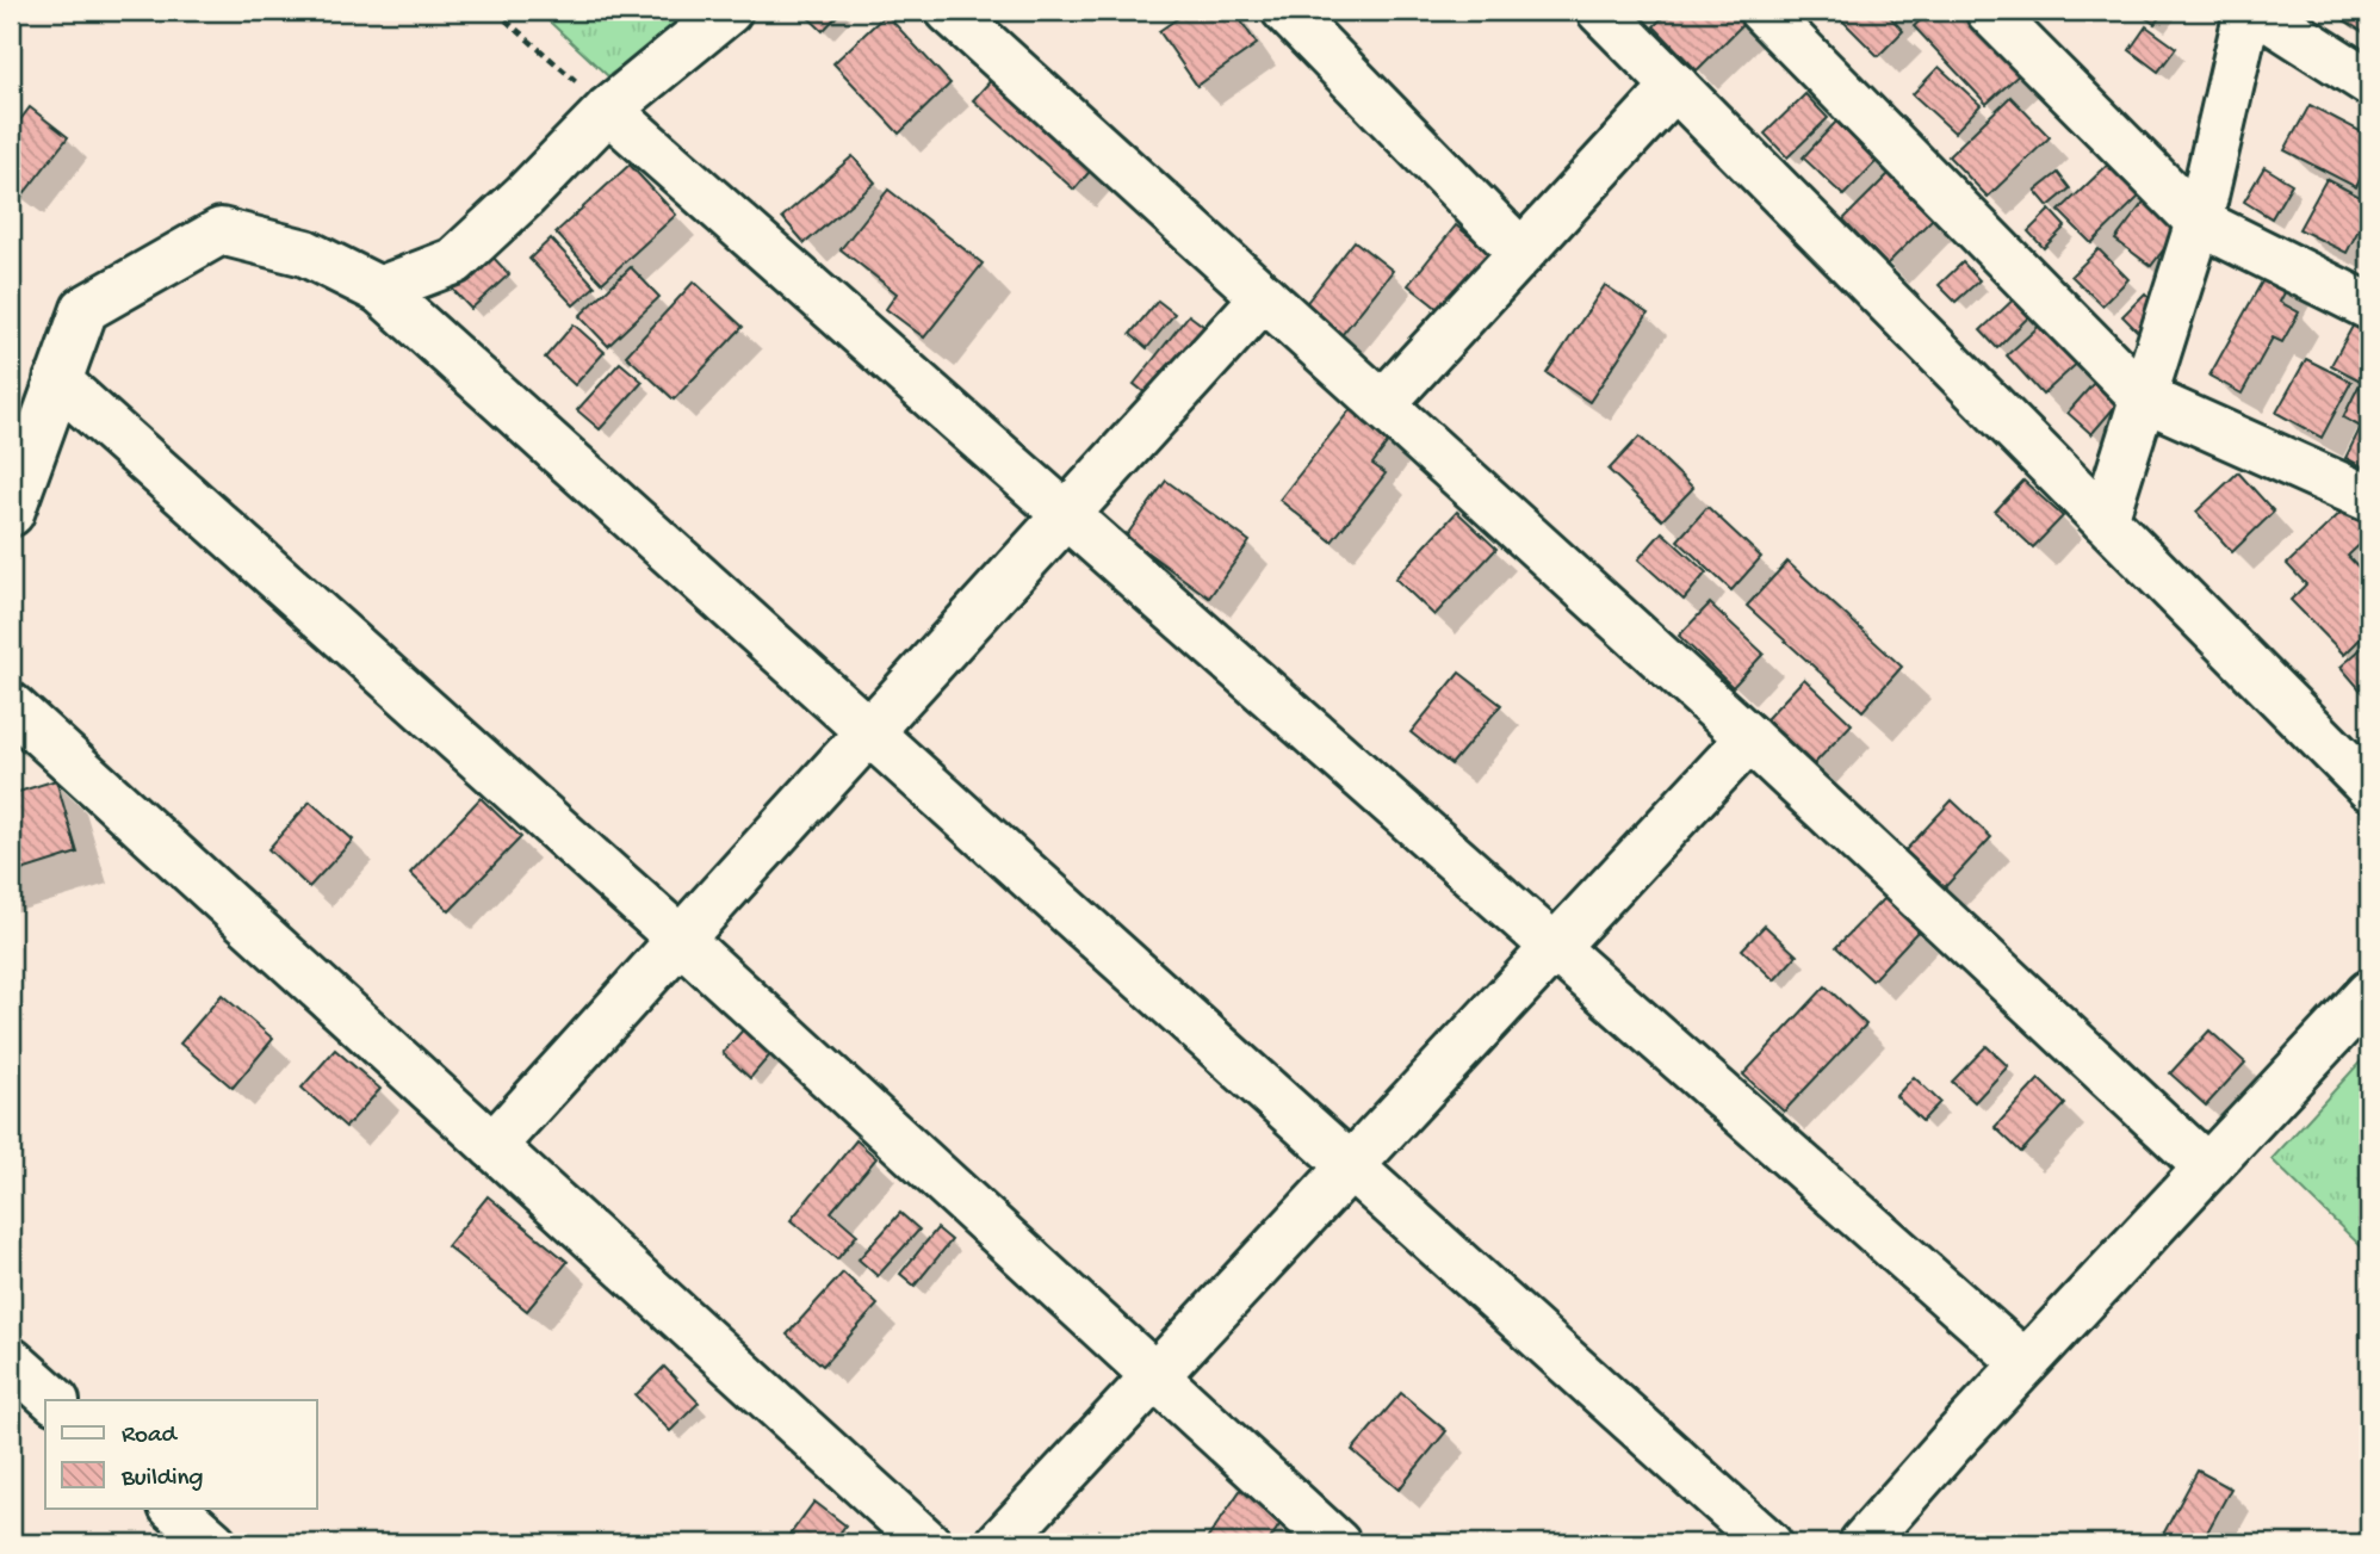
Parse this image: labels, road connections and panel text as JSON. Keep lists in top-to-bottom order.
{
  "legend": ["Road", "Building"]
}
